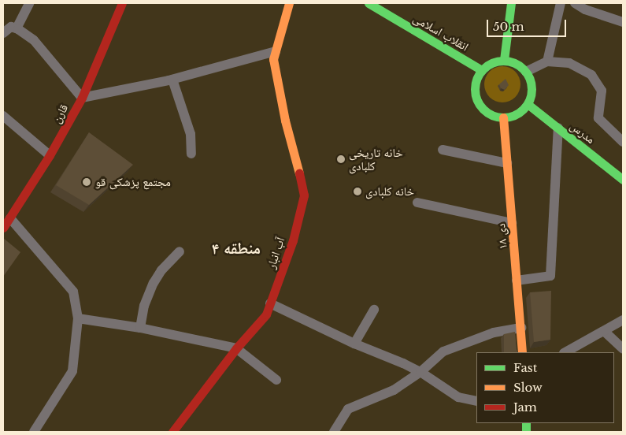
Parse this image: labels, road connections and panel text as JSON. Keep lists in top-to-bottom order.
{
  "streets": {
    "main road": [
      "انقلاب اسلامی",
      "قارن",
      "مدرس",
      "۱۸ دی",
      "آب انبار"
    ]
  },
  "crossings": [
    ["انقلاب اسلامی", "مدرس"],
    ["انقلاب اسلامی", "۱۸ دی"],
    ["مدرس", "۱۸ دی"]
  ],
  "districts": ["منطقه ۴"],
  "places": ["خانه تاریخی کلبادی", "مجتمع پزشکی قو", "خانه کلبادی"],
  "legend": ["Fast", "Slow", "Jam"],
  "scale_bar": "50 m"
}
